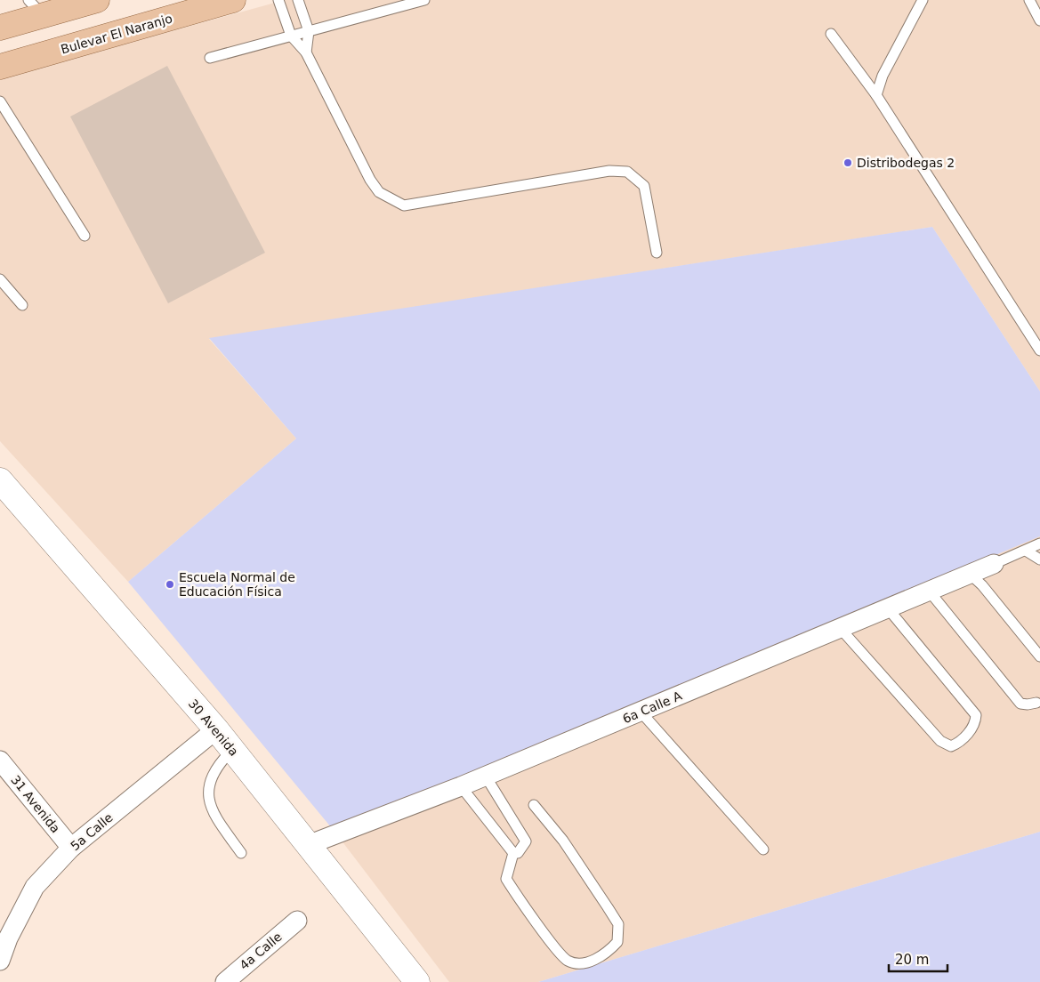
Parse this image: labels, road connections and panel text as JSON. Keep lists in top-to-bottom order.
{
  "streets": {
    "main road": ["Bulevar El Naranjo"],
    "street": [
      "6a Calle A",
      "30 Avenida",
      "31 Avenida",
      "5a Calle",
      "4a Calle"
    ]
  },
  "crossings": [
    ["6a Calle A", "30 Avenida"],
    ["30 Avenida", "5a Calle"],
    ["31 Avenida", "5a Calle"]
  ],
  "places": ["Distribodegas 2", "Escuela Normal de Educación Física"],
  "scale_bar": "20 m"
}
